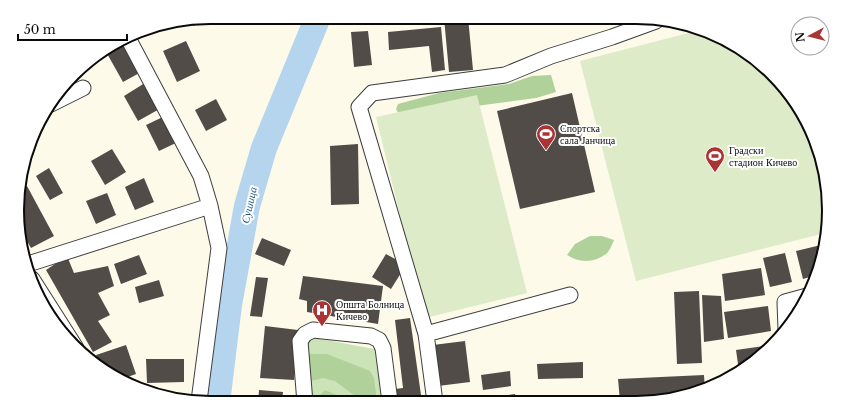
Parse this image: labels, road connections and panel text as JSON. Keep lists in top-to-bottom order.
{
  "water": ["Сушица"],
  "places": {
    "sports": ["Спортска сала Јанчица", "Градски стадион Кичево"],
    "hospital": ["Општа Болница Кичево"]
  },
  "scale_bar": "50 m",
  "north": "left"
}
